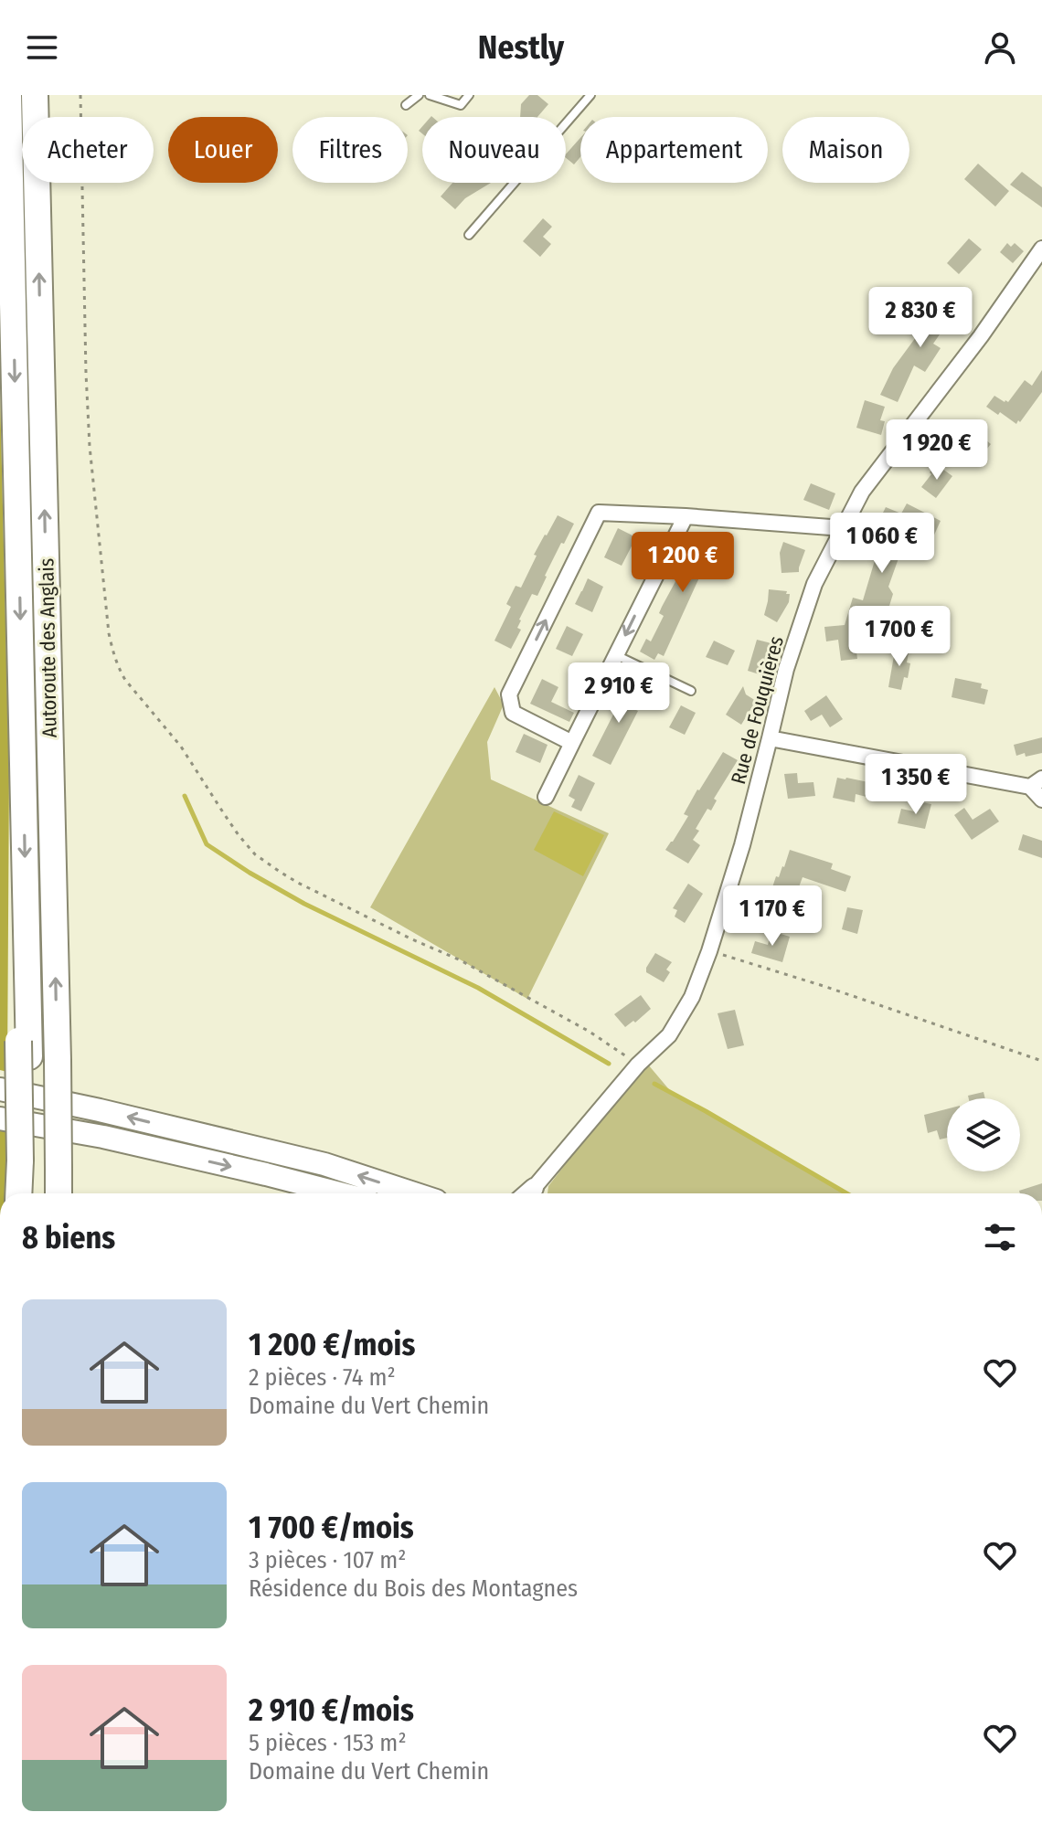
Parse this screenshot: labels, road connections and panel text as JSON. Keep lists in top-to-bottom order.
{
  "streets": {
    "highway": ["Autoroute des Anglais"],
    "street": ["Rue de Fouquières"]
  },
  "page": {
    "header": "Nestly",
    "chip": [
      "Acheter",
      "Louer",
      "Filtres",
      "Nouveau",
      "Appartement",
      "Maison"
    ],
    "price": [
      "2 830 €",
      "1 920 €",
      "1 060 €",
      "1 200 €",
      "1 700 €",
      "2 910 €",
      "1 350 €",
      "1 170 €"
    ],
    "heading": "8 biens",
    "list": [
      {
        "name": "1 200 €/mois",
        "note": "2 pièces · 74 m² · Domaine du Vert Chemin"
      },
      {
        "name": "1 700 €/mois",
        "note": "3 pièces · 107 m² · Résidence du Bois des Montagnes"
      },
      {
        "name": "2 910 €/mois",
        "note": "5 pièces · 153 m² · Domaine du Vert Chemin"
      }
    ]
  }
}
